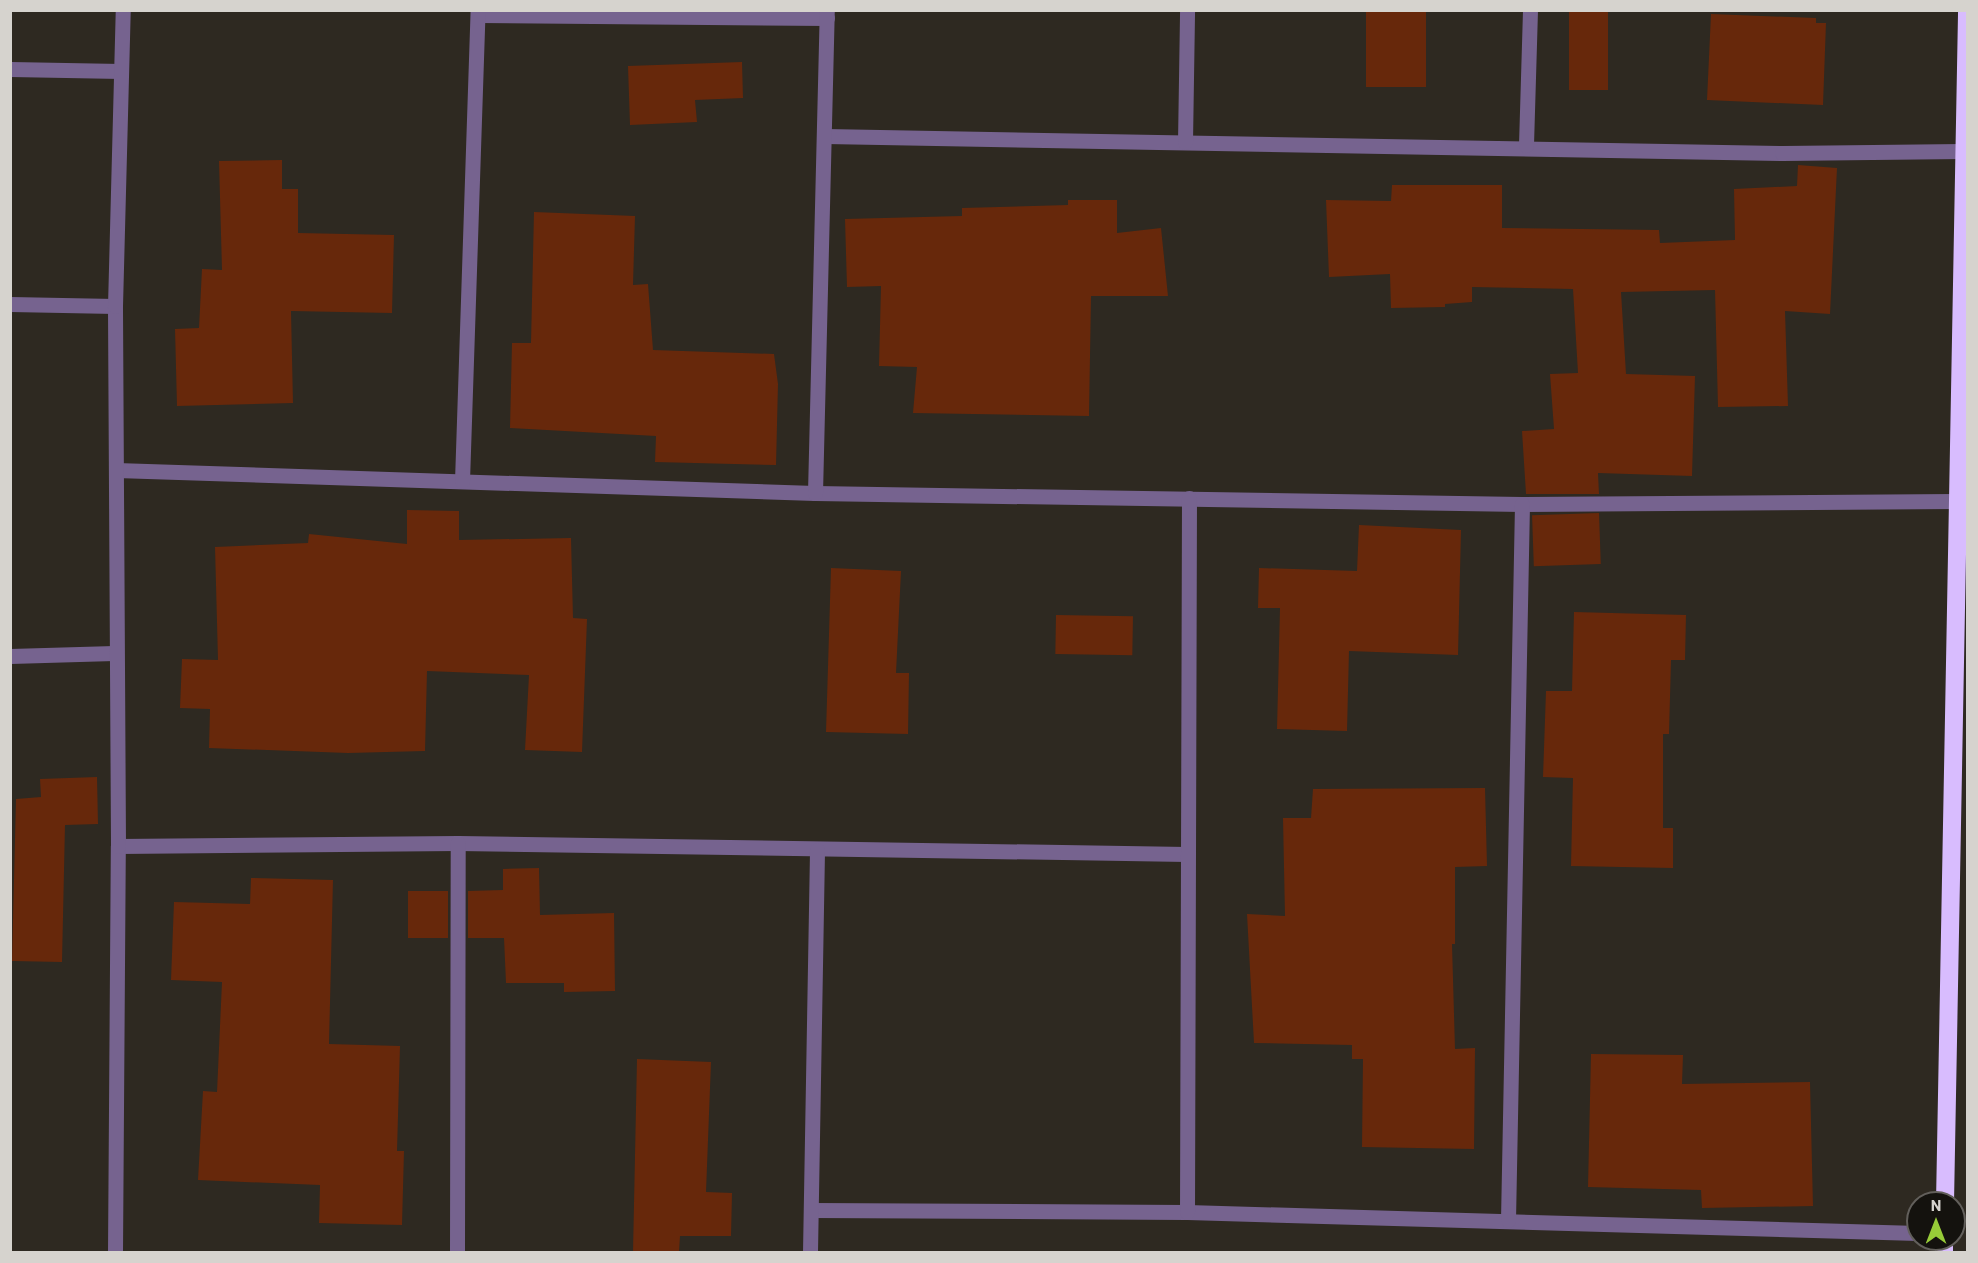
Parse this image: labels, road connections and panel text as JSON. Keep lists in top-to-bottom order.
{
  "north": "top"
}
